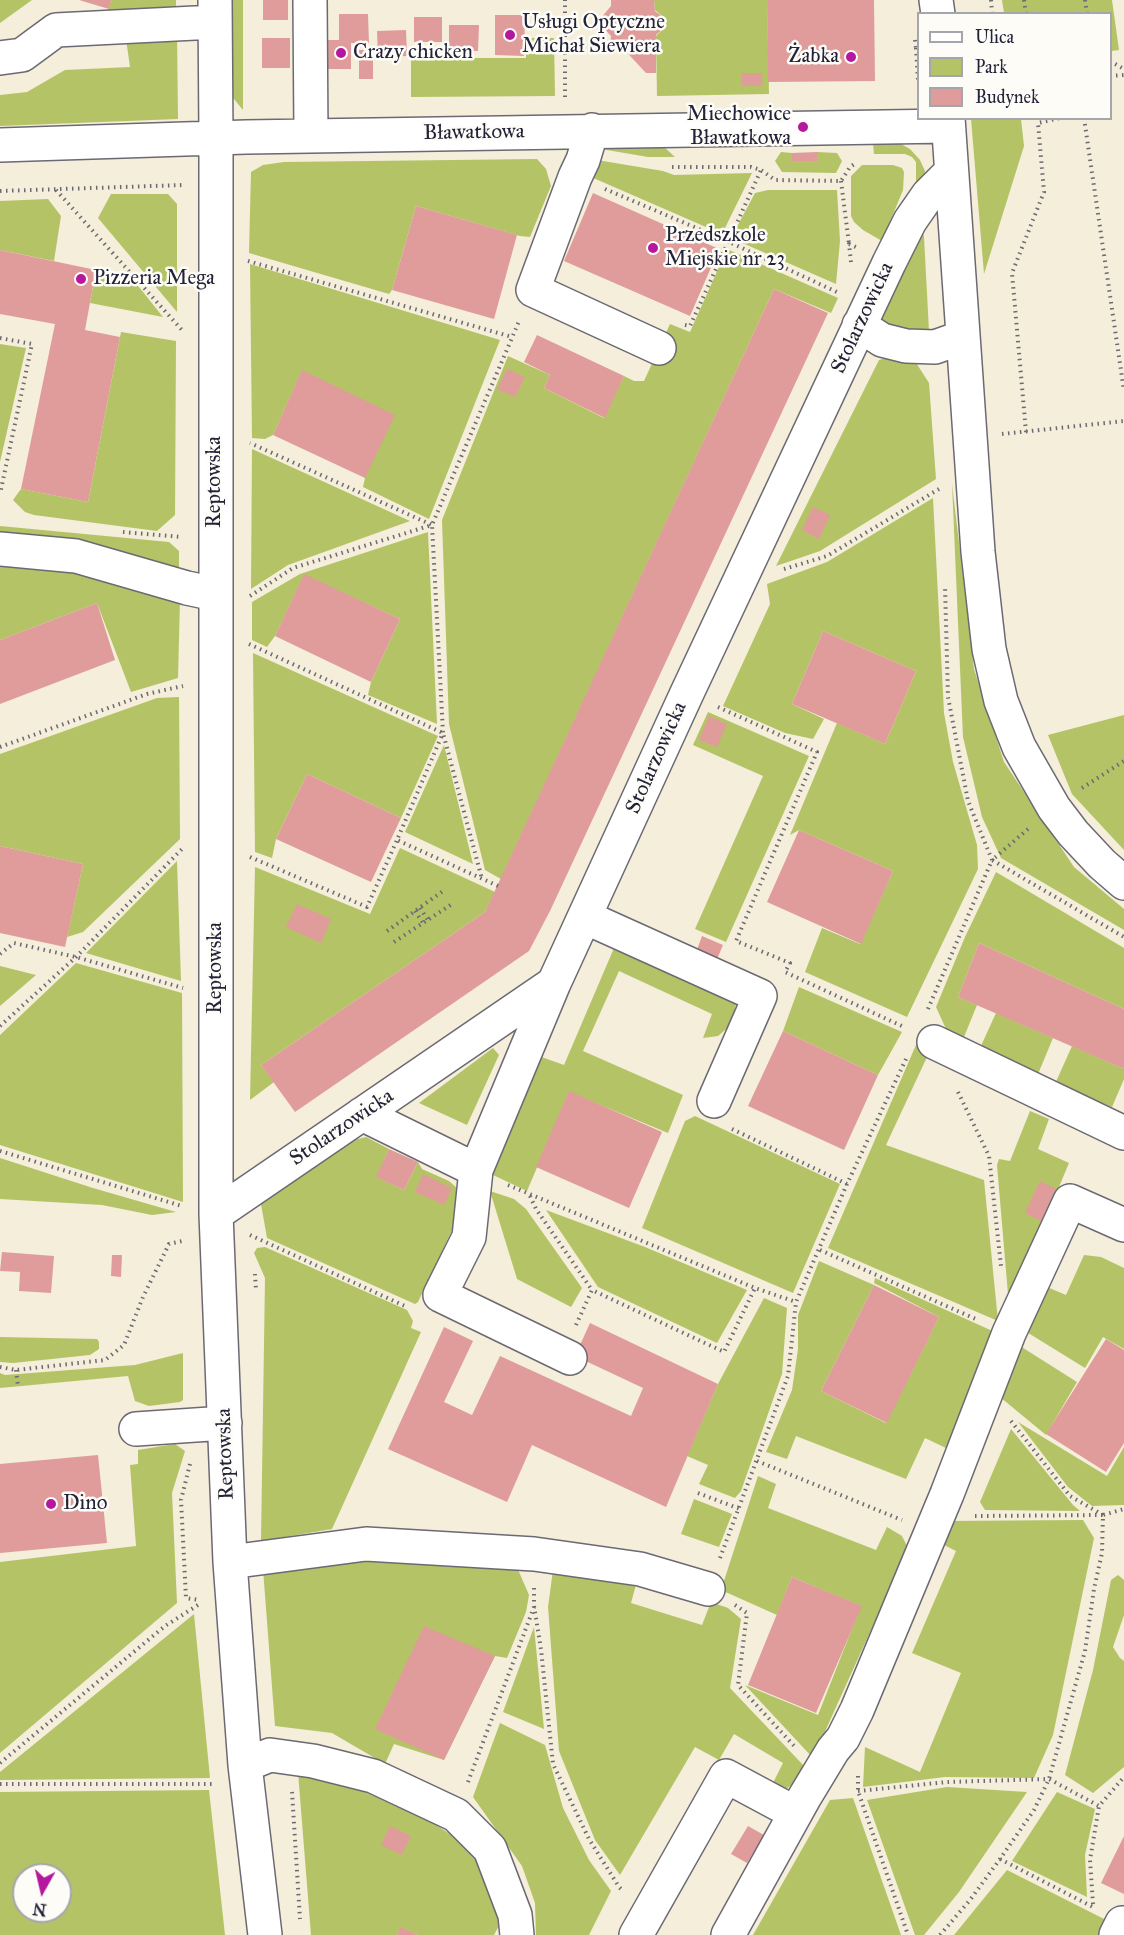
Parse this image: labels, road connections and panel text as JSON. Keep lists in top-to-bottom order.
{
  "streets": {
    "street": ["Bławatkowa", "Stolarzowicka", "Reptowska"]
  },
  "crossings": [
    ["Bławatkowa", "Reptowska"],
    ["Stolarzowicka", "Reptowska"]
  ],
  "places": [
    "Usługi Optyczne Michał Siewiera",
    "Crazy chicken",
    "Żabka",
    "Miechowice Bławatkowa",
    "Przedszkole Miejskie nr 23",
    "Pizzeria Mega",
    "Dino"
  ],
  "legend": ["Ulica", "Park", "Budynek"],
  "north": "bottom"
}
